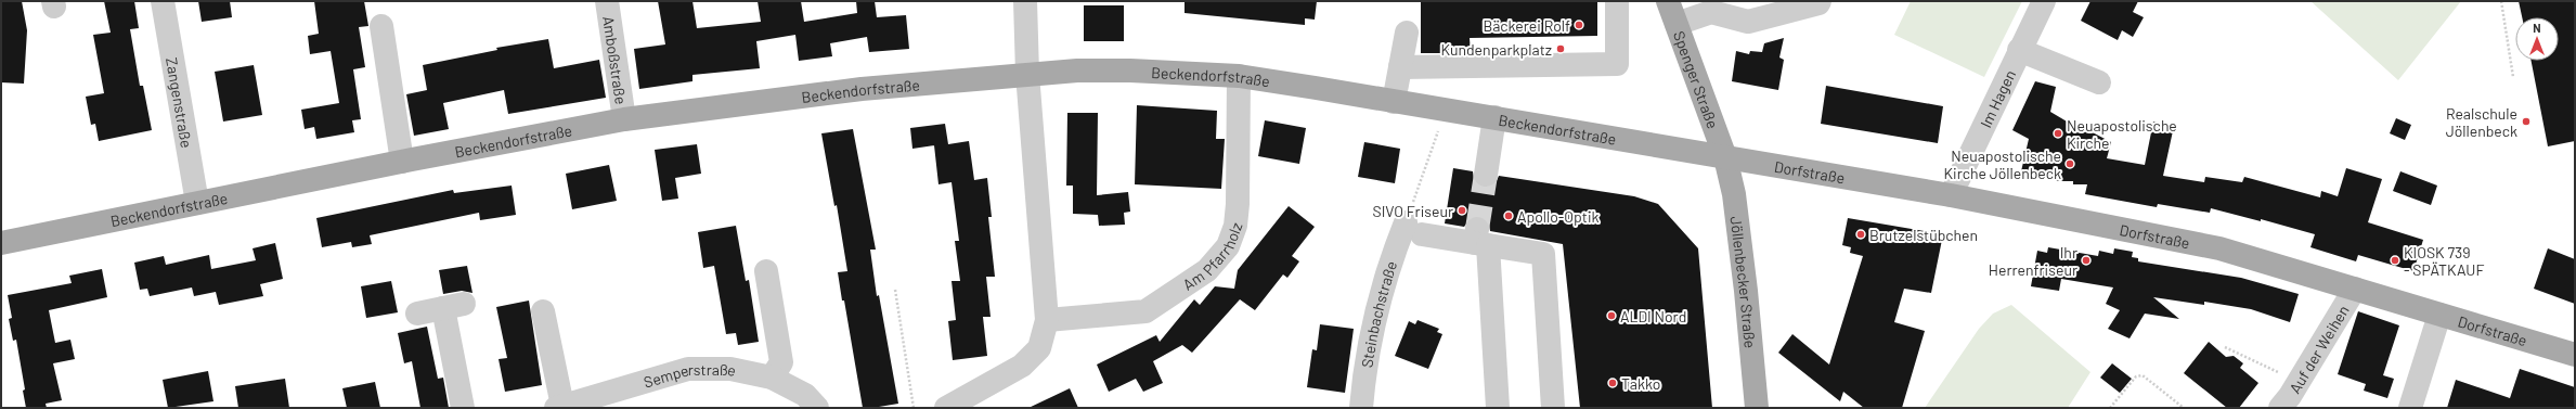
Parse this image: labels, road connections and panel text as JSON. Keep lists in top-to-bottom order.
{
  "streets": {
    "main road": [
      "Beckendorfstraße",
      "Spenger Straße",
      "Dorfstraße",
      "Jöllenbecker Straße"
    ],
    "street": [
      "Amboßstraße",
      "Im Hagen",
      "Zangenstraße",
      "Am Pfarrholz",
      "Steinbachstraße",
      "Auf der Weihen",
      "Semperstraße"
    ]
  },
  "crossings": [
    ["Amboßstraße", "Beckendorfstraße"],
    ["Beckendorfstraße", "Spenger Straße"],
    ["Beckendorfstraße", "Zangenstraße"],
    ["Beckendorfstraße", "Dorfstraße"],
    ["Beckendorfstraße", "Am Pfarrholz"],
    ["Beckendorfstraße", "Jöllenbecker Straße"],
    ["Spenger Straße", "Dorfstraße"],
    ["Spenger Straße", "Jöllenbecker Straße"],
    ["Im Hagen", "Dorfstraße"],
    ["Dorfstraße", "Jöllenbecker Straße"],
    ["Dorfstraße", "Auf der Weihen"]
  ],
  "places": [
    "Bäckerei Rolf",
    "Kundenparkplatz",
    "Realschule Jöllenbeck",
    "Neuapostolische Kirche",
    "Neuapostolische Kirche Jöllenbeck",
    "SIVO Friseur",
    "Apollo-Optik",
    "Brutzelstübchen",
    "Ihr Herrenfriseur",
    "KIOSK 739 - SPÄTKAUF",
    "ALDI Nord",
    "Takko"
  ],
  "north": "top"
}
